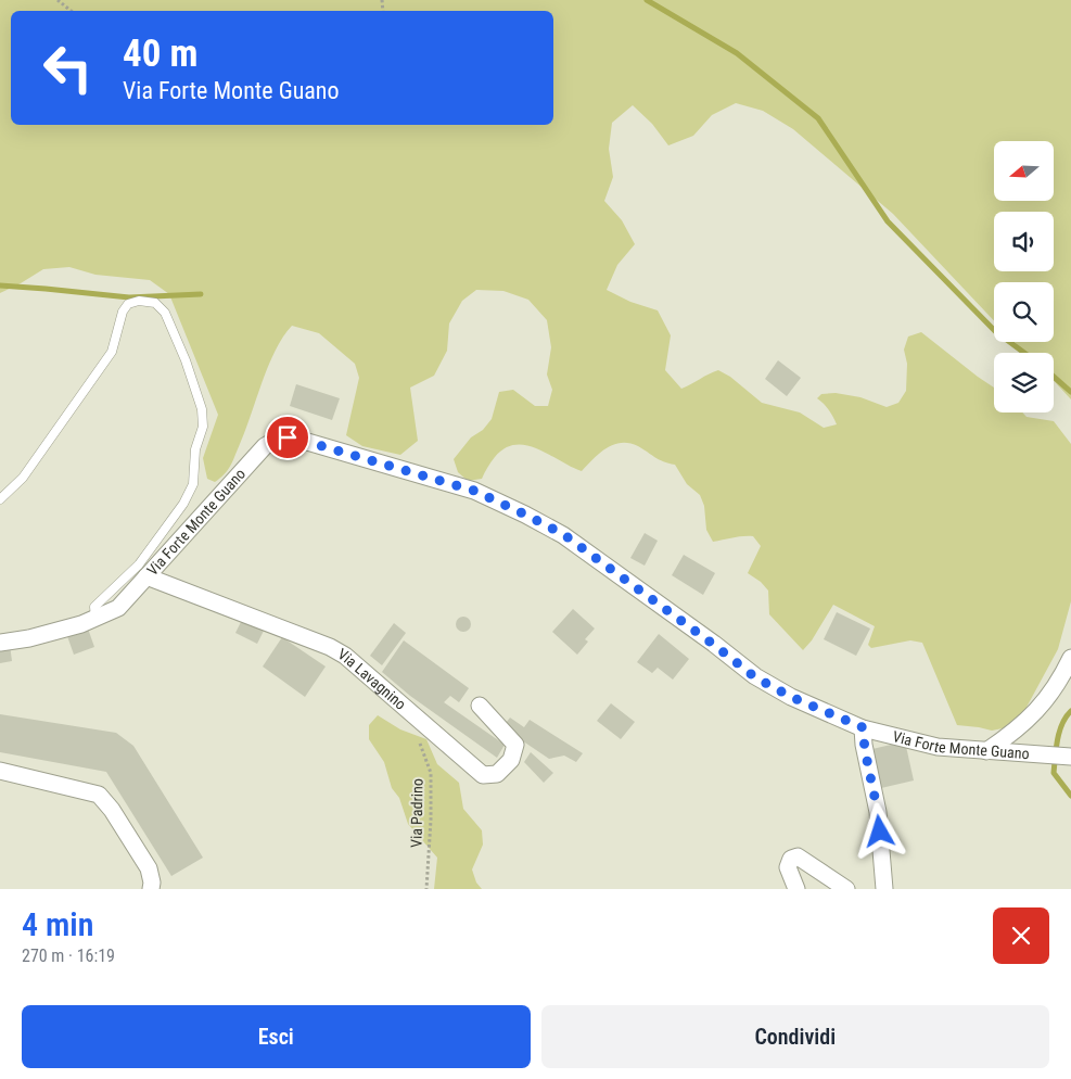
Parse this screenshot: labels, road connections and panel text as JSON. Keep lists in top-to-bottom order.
{
  "streets": {
    "street": ["Via Forte Monte Guano", "Via Lavagnino"],
    "path": ["Via Padrino"]
  },
  "crossings": [
    ["Via Forte Monte Guano", "Via Lavagnino"]
  ],
  "north": "left",
  "page": {
    "turn": ["40 m", "Via Forte Monte Guano"],
    "heading": ["4 min", "270 m · 16:19"],
    "buttons": ["Esci", "Condividi"]
  }
}
